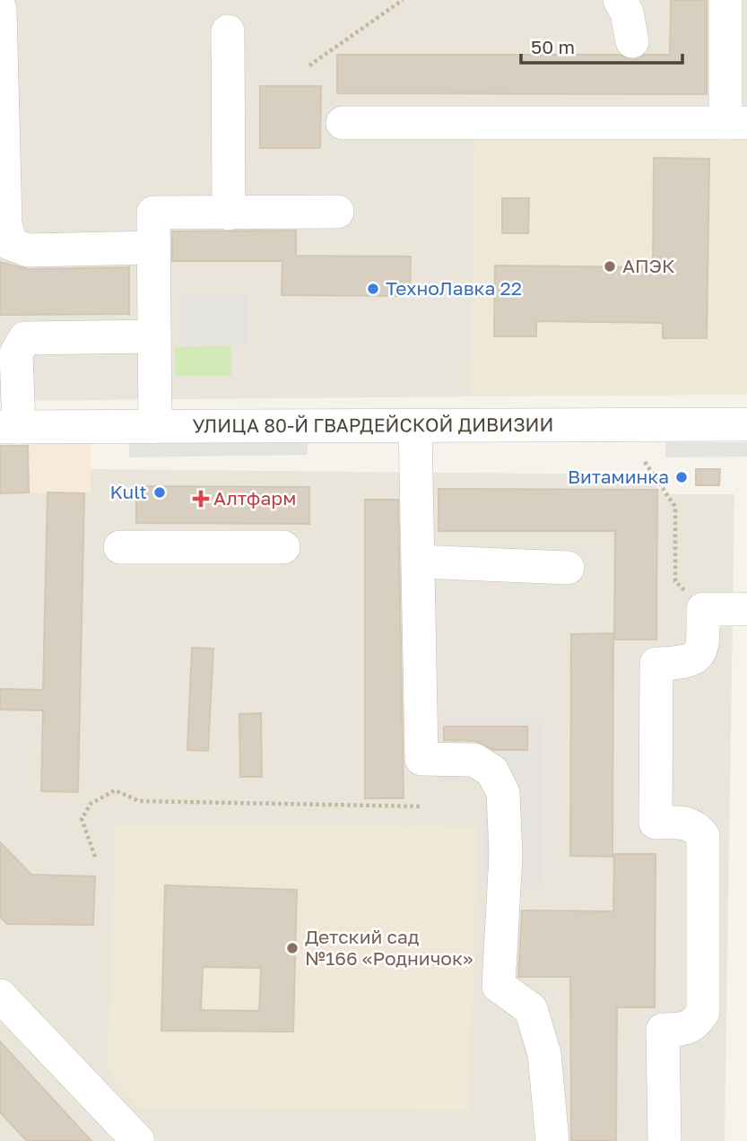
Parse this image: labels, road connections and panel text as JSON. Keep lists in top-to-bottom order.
{
  "streets": {
    "street": ["УЛИЦА 80-Й ГВАРДЕЙСКОЙ ДИВИЗИИ"]
  },
  "places": {
    "other": [
      "АПЭК",
      "ТехноЛавка 22",
      "Витаминка",
      "Kult",
      "Детский сад №166 «Родничок»"
    ],
    "health": ["Алтфарм"]
  },
  "scale_bar": "50 m"
}
